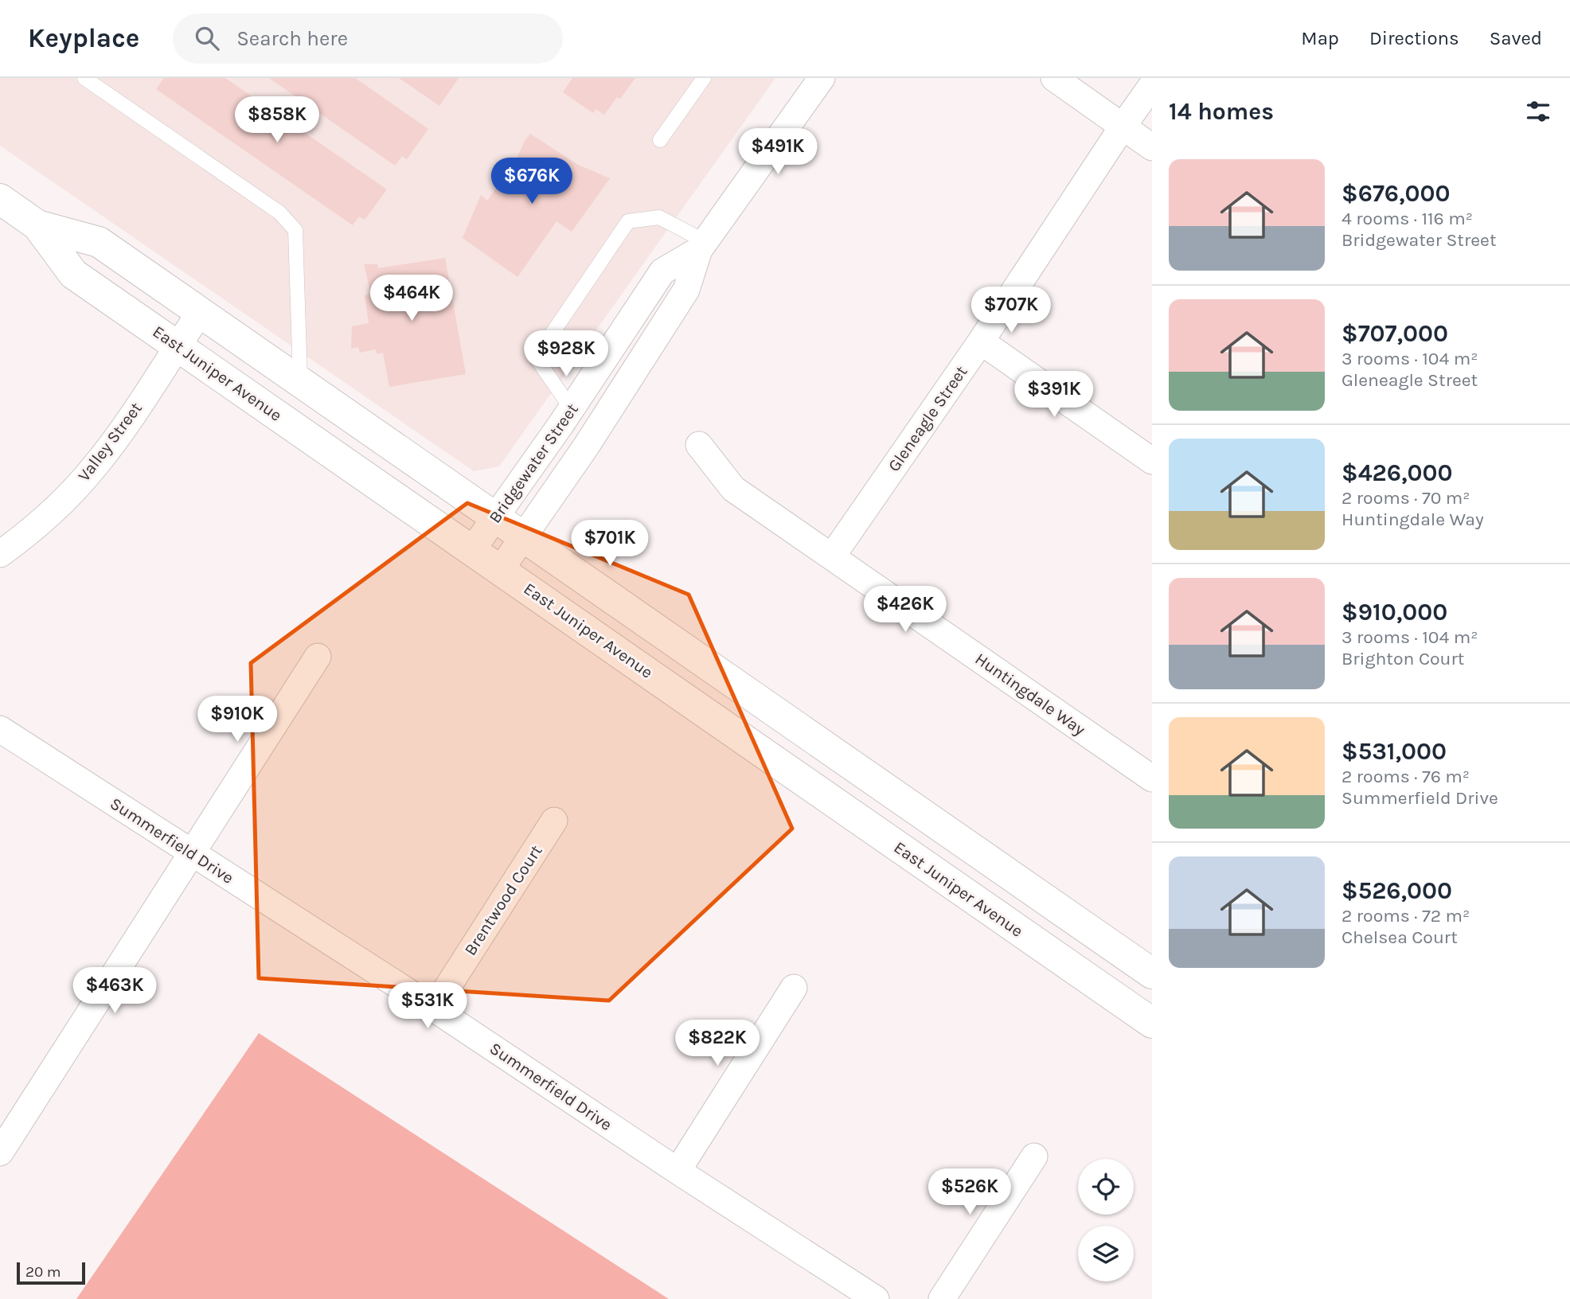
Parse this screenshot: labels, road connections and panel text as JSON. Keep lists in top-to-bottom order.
{
  "streets": {
    "street": [
      "East Juniper Avenue",
      "Gleneagle Street",
      "Valley Street",
      "Bridgewater Street",
      "Huntingdale Way",
      "Summerfield Drive",
      "Brentwood Court"
    ]
  },
  "crossings": [
    ["East Juniper Avenue", "Valley Street"],
    ["East Juniper Avenue", "Bridgewater Street"],
    ["Gleneagle Street", "Huntingdale Way"],
    ["Summerfield Drive", "Brentwood Court"]
  ],
  "scale_bar": "20 m",
  "page": {
    "header": "Keyplace",
    "search": "Search here",
    "nav": ["Map", "Directions", "Saved"],
    "heading": "14 homes",
    "price": [
      "$858K",
      "$491K",
      "$676K",
      "$464K",
      "$707K",
      "$928K",
      "$391K",
      "$701K",
      "$426K",
      "$910K",
      "$463K",
      "$531K",
      "$822K",
      "$526K"
    ],
    "list": [
      {
        "name": "$676,000",
        "note": "4 rooms · 116 m² · Bridgewater Street"
      },
      {
        "name": "$707,000",
        "note": "3 rooms · 104 m² · Gleneagle Street"
      },
      {
        "name": "$426,000",
        "note": "2 rooms · 70 m² · Huntingdale Way"
      },
      {
        "name": "$910,000",
        "note": "3 rooms · 104 m² · Brighton Court"
      },
      {
        "name": "$531,000",
        "note": "2 rooms · 76 m² · Summerfield Drive"
      },
      {
        "name": "$526,000",
        "note": "2 rooms · 72 m² · Chelsea Court"
      }
    ],
    "scale": "20 m"
  }
}
